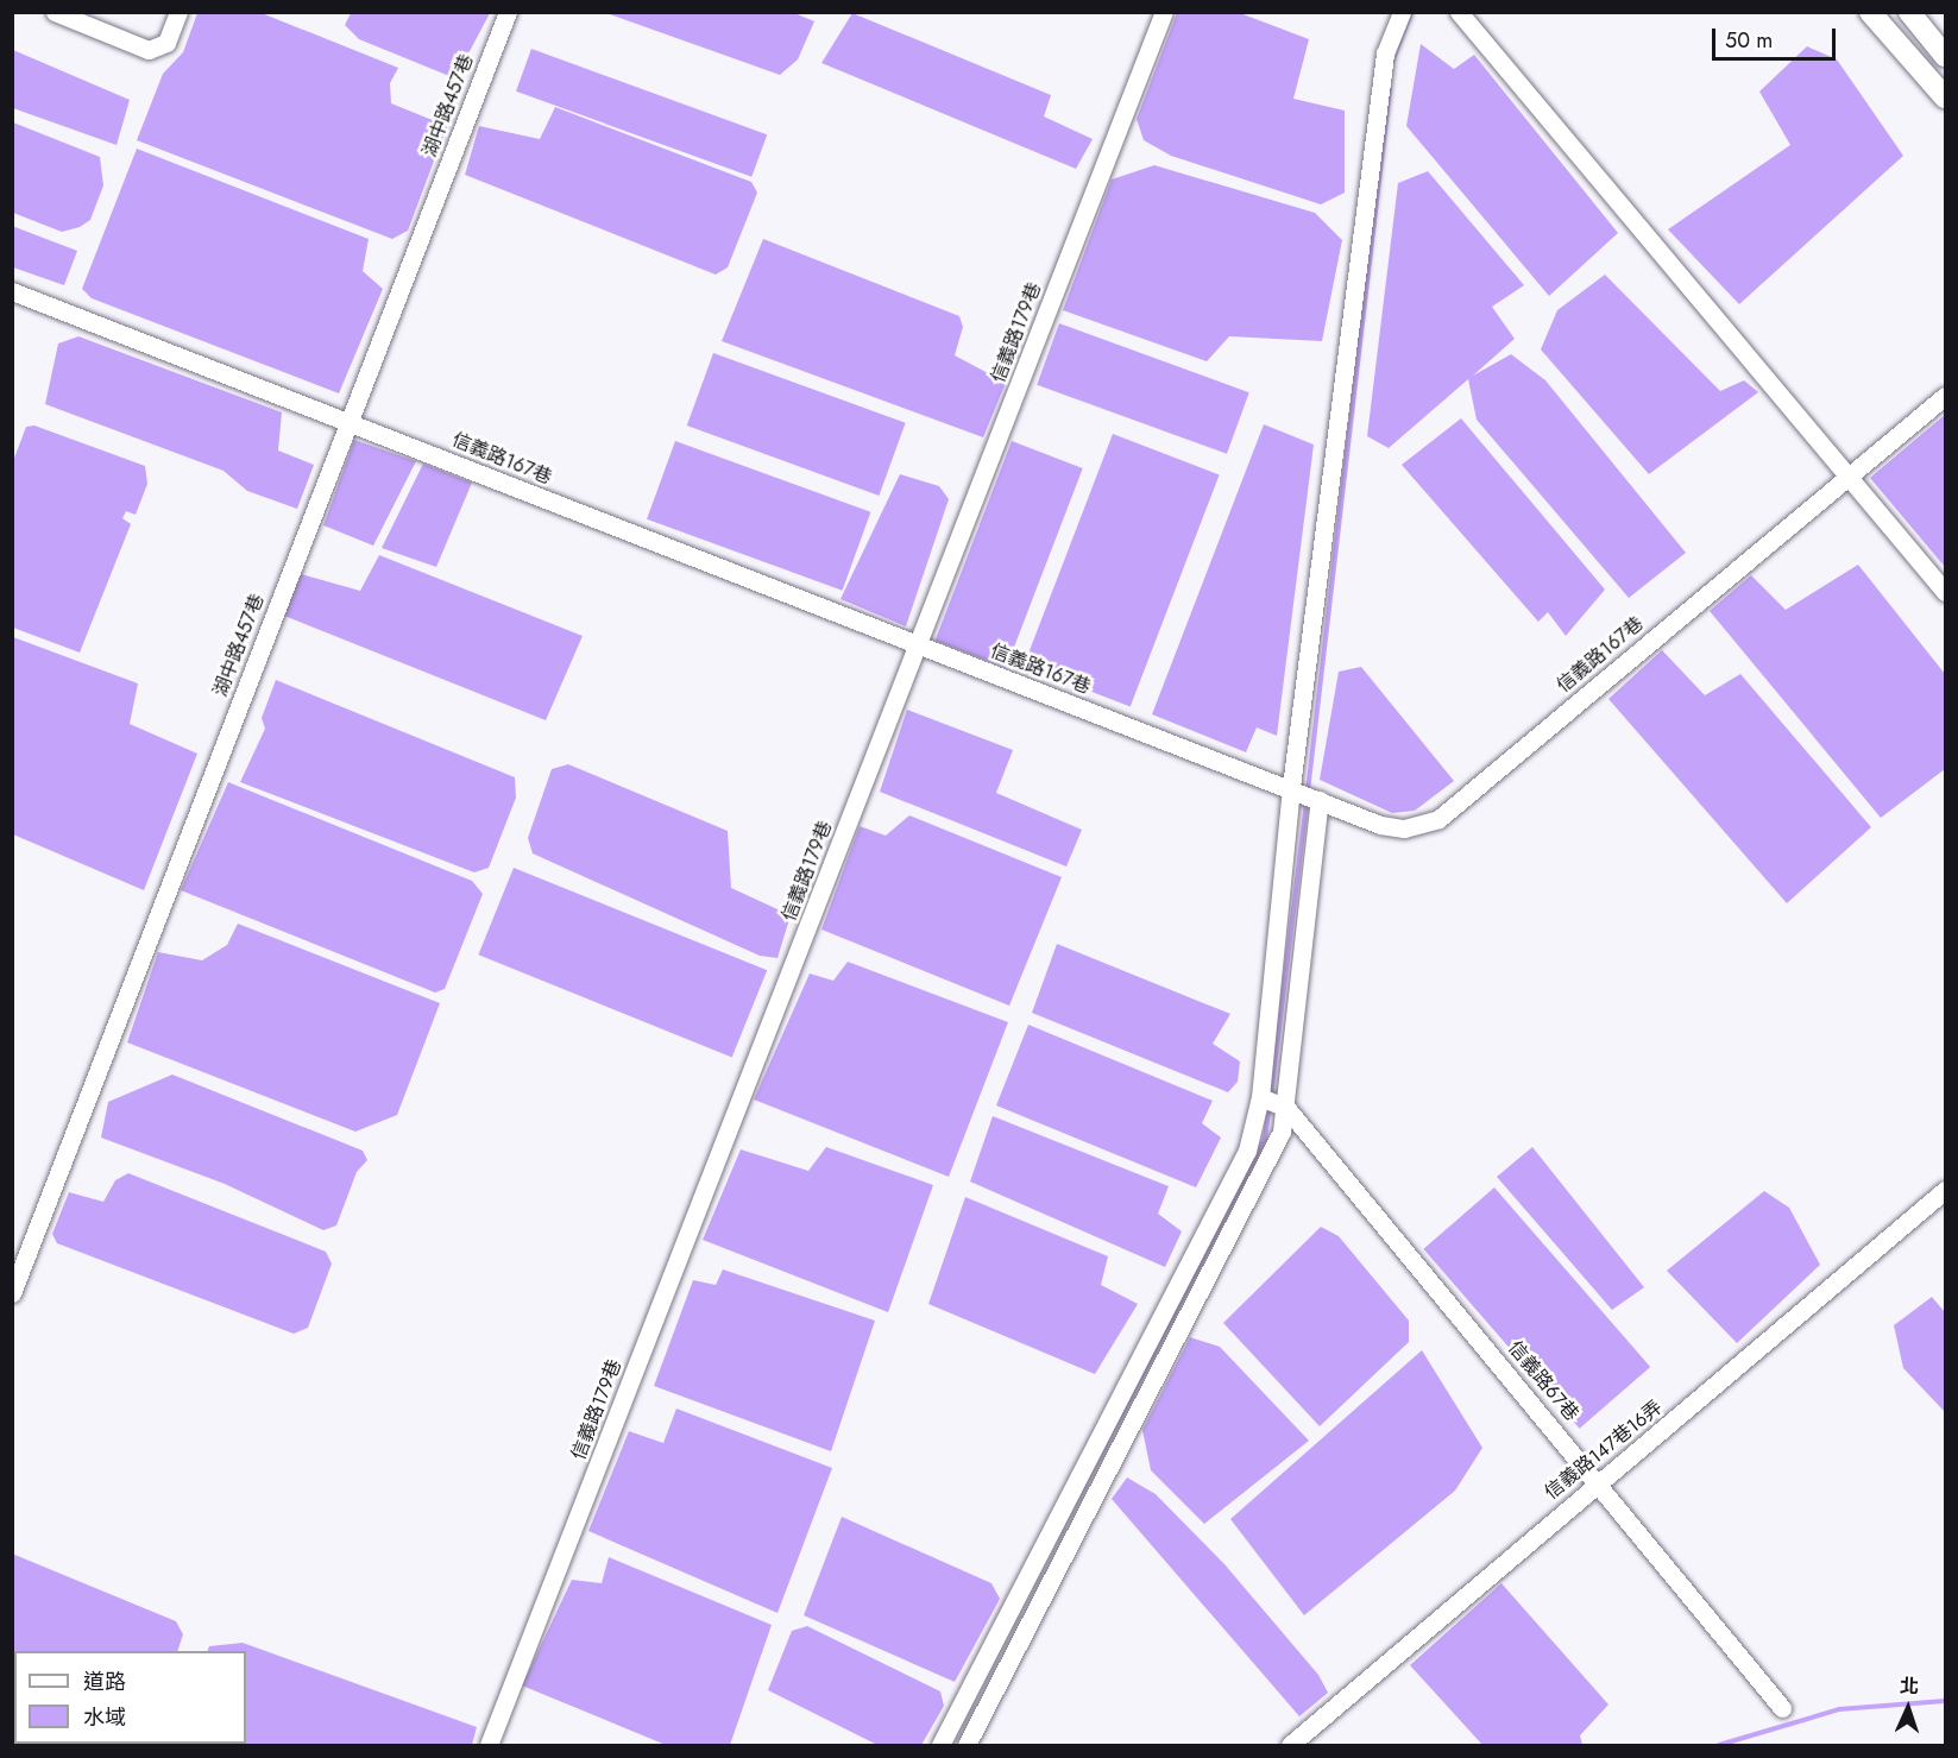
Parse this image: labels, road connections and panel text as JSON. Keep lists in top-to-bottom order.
{
  "streets": {
    "street": [
      "湖中路457巷",
      "信義路179巷",
      "信義路167巷",
      "信義路67巷",
      "信義路147巷16弄"
    ]
  },
  "crossings": [
    ["湖中路457巷", "信義路167巷"],
    ["信義路179巷", "信義路167巷"],
    ["信義路67巷", "信義路147巷16弄"]
  ],
  "legend": ["道路", "水域"],
  "scale_bar": "50 m",
  "north": "top"
}
